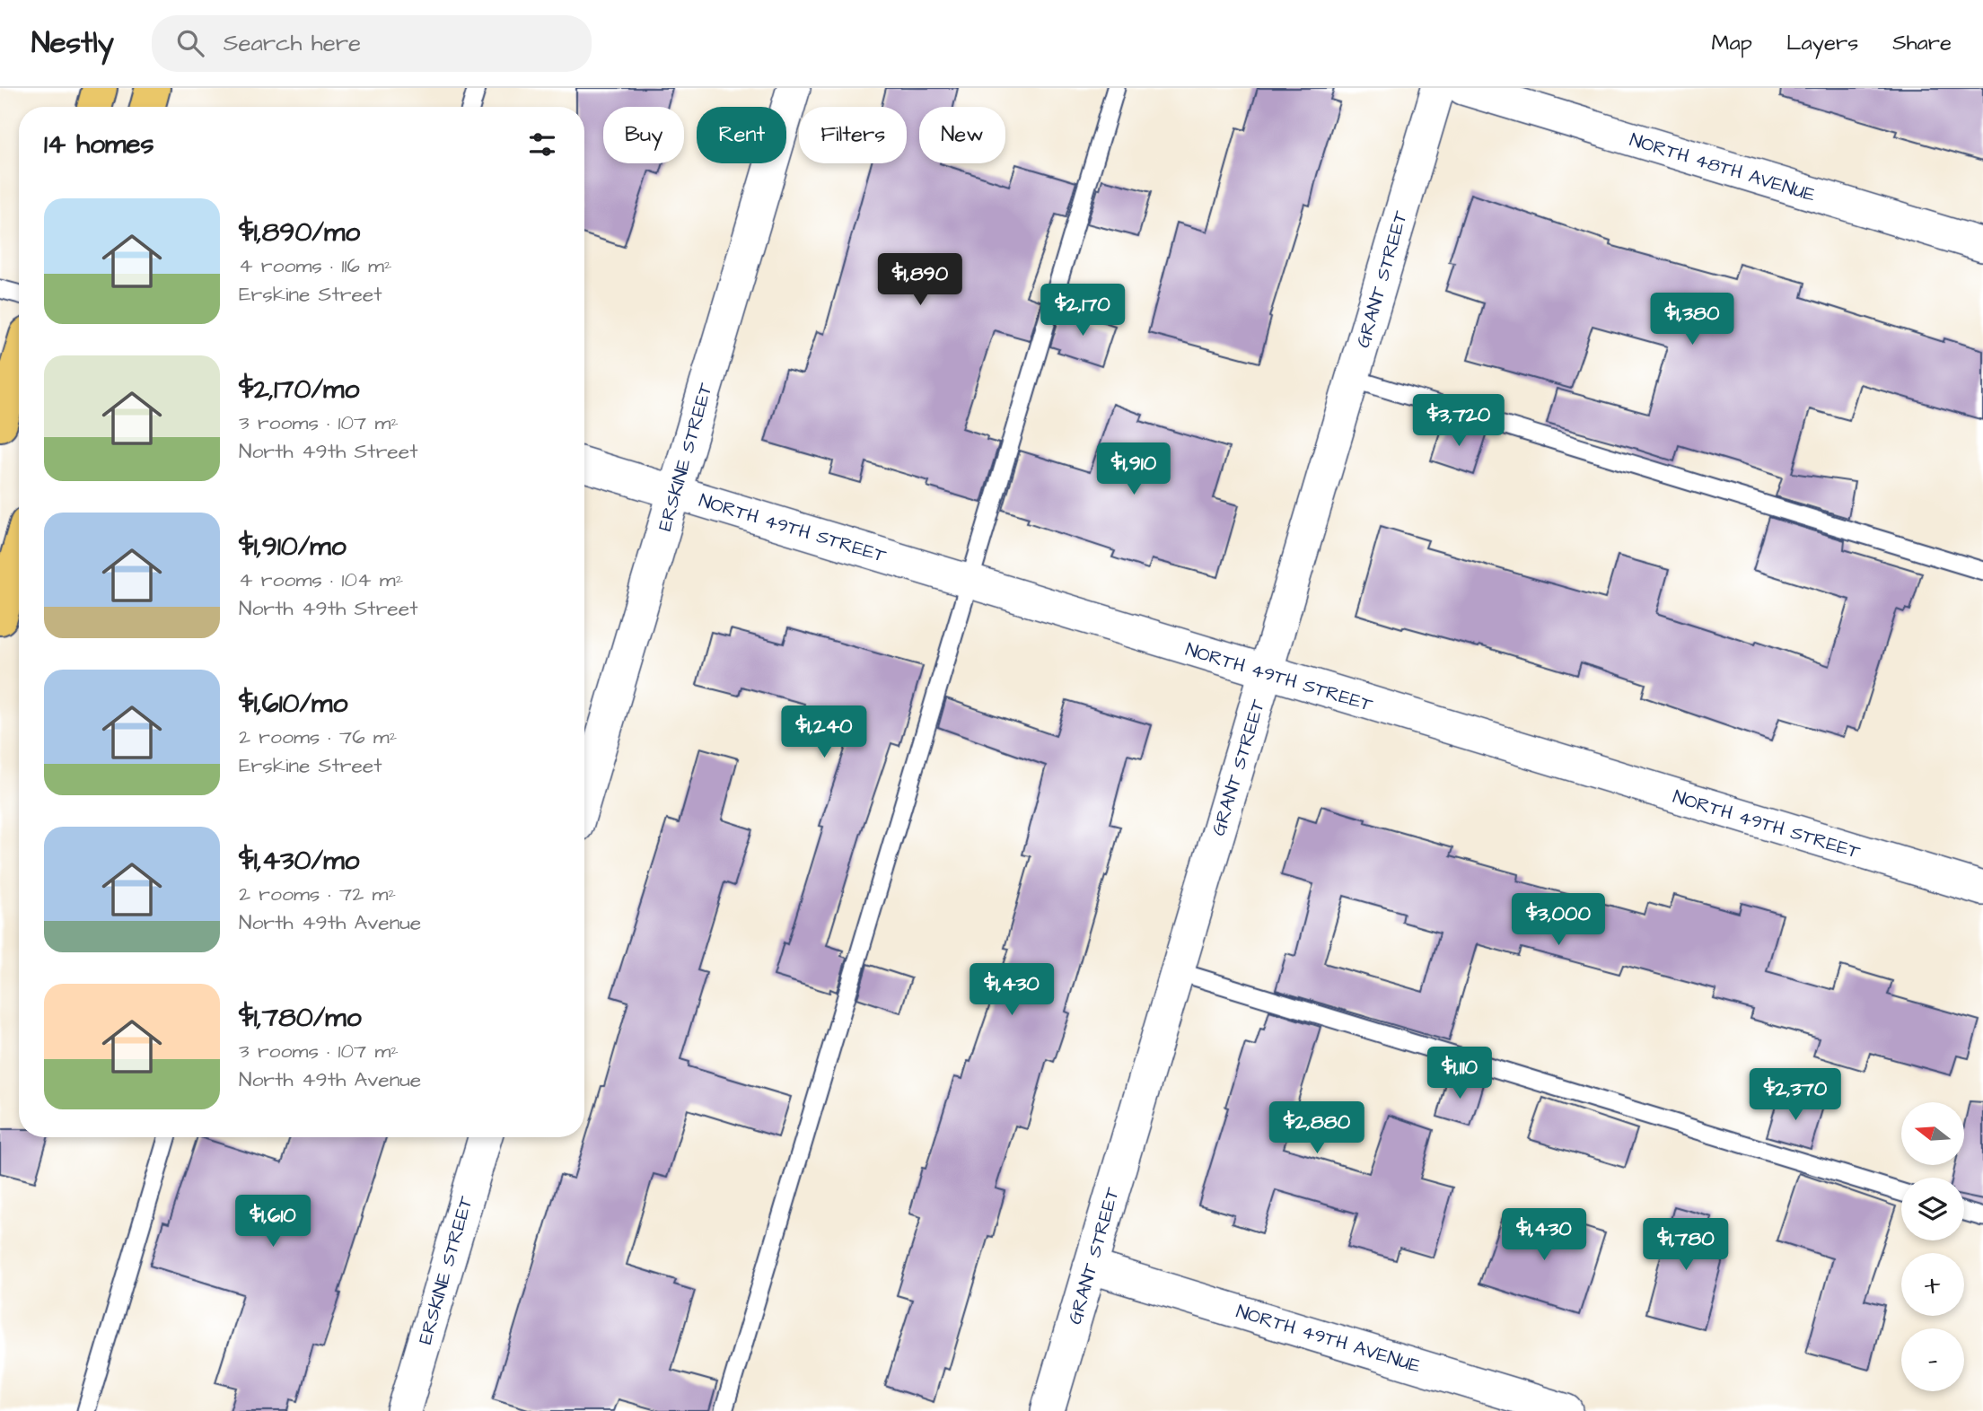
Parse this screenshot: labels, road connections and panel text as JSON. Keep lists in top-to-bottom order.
{
  "streets": {
    "street": [
      "NORTH 48TH AVENUE",
      "GRANT STREET",
      "ERSKINE STREET",
      "NORTH 49TH STREET",
      "NORTH 49TH AVENUE"
    ]
  },
  "crossings": [
    ["GRANT STREET", "NORTH 49TH STREET"],
    ["GRANT STREET", "NORTH 49TH AVENUE"],
    ["ERSKINE STREET", "NORTH 49TH STREET"]
  ],
  "north": "left",
  "page": {
    "header": "Nestly",
    "search": "Search here",
    "nav": ["Map", "Layers", "Share"],
    "chip": [
      "Buy",
      "Rent",
      "Filters",
      "New"
    ],
    "heading": "14 homes",
    "list": [
      {
        "name": "$1,890/mo",
        "note": "4 rooms · 116 m² · Erskine Street"
      },
      {
        "name": "$2,170/mo",
        "note": "3 rooms · 107 m² · North 49th Street"
      },
      {
        "name": "$1,910/mo",
        "note": "4 rooms · 104 m² · North 49th Street"
      },
      {
        "name": "$1,610/mo",
        "note": "2 rooms · 76 m² · Erskine Street"
      },
      {
        "name": "$1,430/mo",
        "note": "2 rooms · 72 m² · North 49th Avenue"
      },
      {
        "name": "$1,780/mo",
        "note": "3 rooms · 107 m² · North 49th Avenue"
      }
    ],
    "price": [
      "$1,890",
      "$2,170",
      "$1,380",
      "$3,720",
      "$1,910",
      "$1,240",
      "$3,000",
      "$1,430",
      "$1,110",
      "$2,370",
      "$2,880",
      "$1,610",
      "$1,430",
      "$1,780"
    ],
    "map_buttons": ["+", "−"]
  }
}
